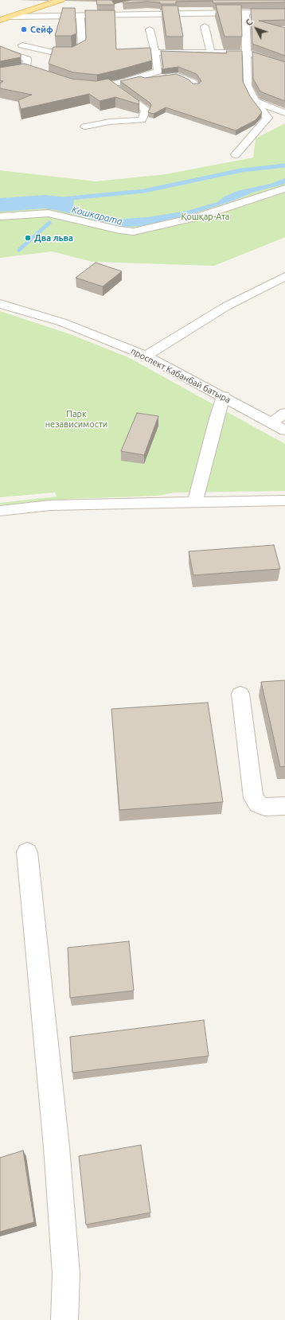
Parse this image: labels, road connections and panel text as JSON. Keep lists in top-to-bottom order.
{
  "streets": {
    "street": ["проспект Кабанбай батыра"]
  },
  "water": ["Кошкарата"],
  "parks": ["Қошқар-Ата", "Парк независимости"],
  "places": ["Сейф", "Два льва"],
  "north": "top left"
}
